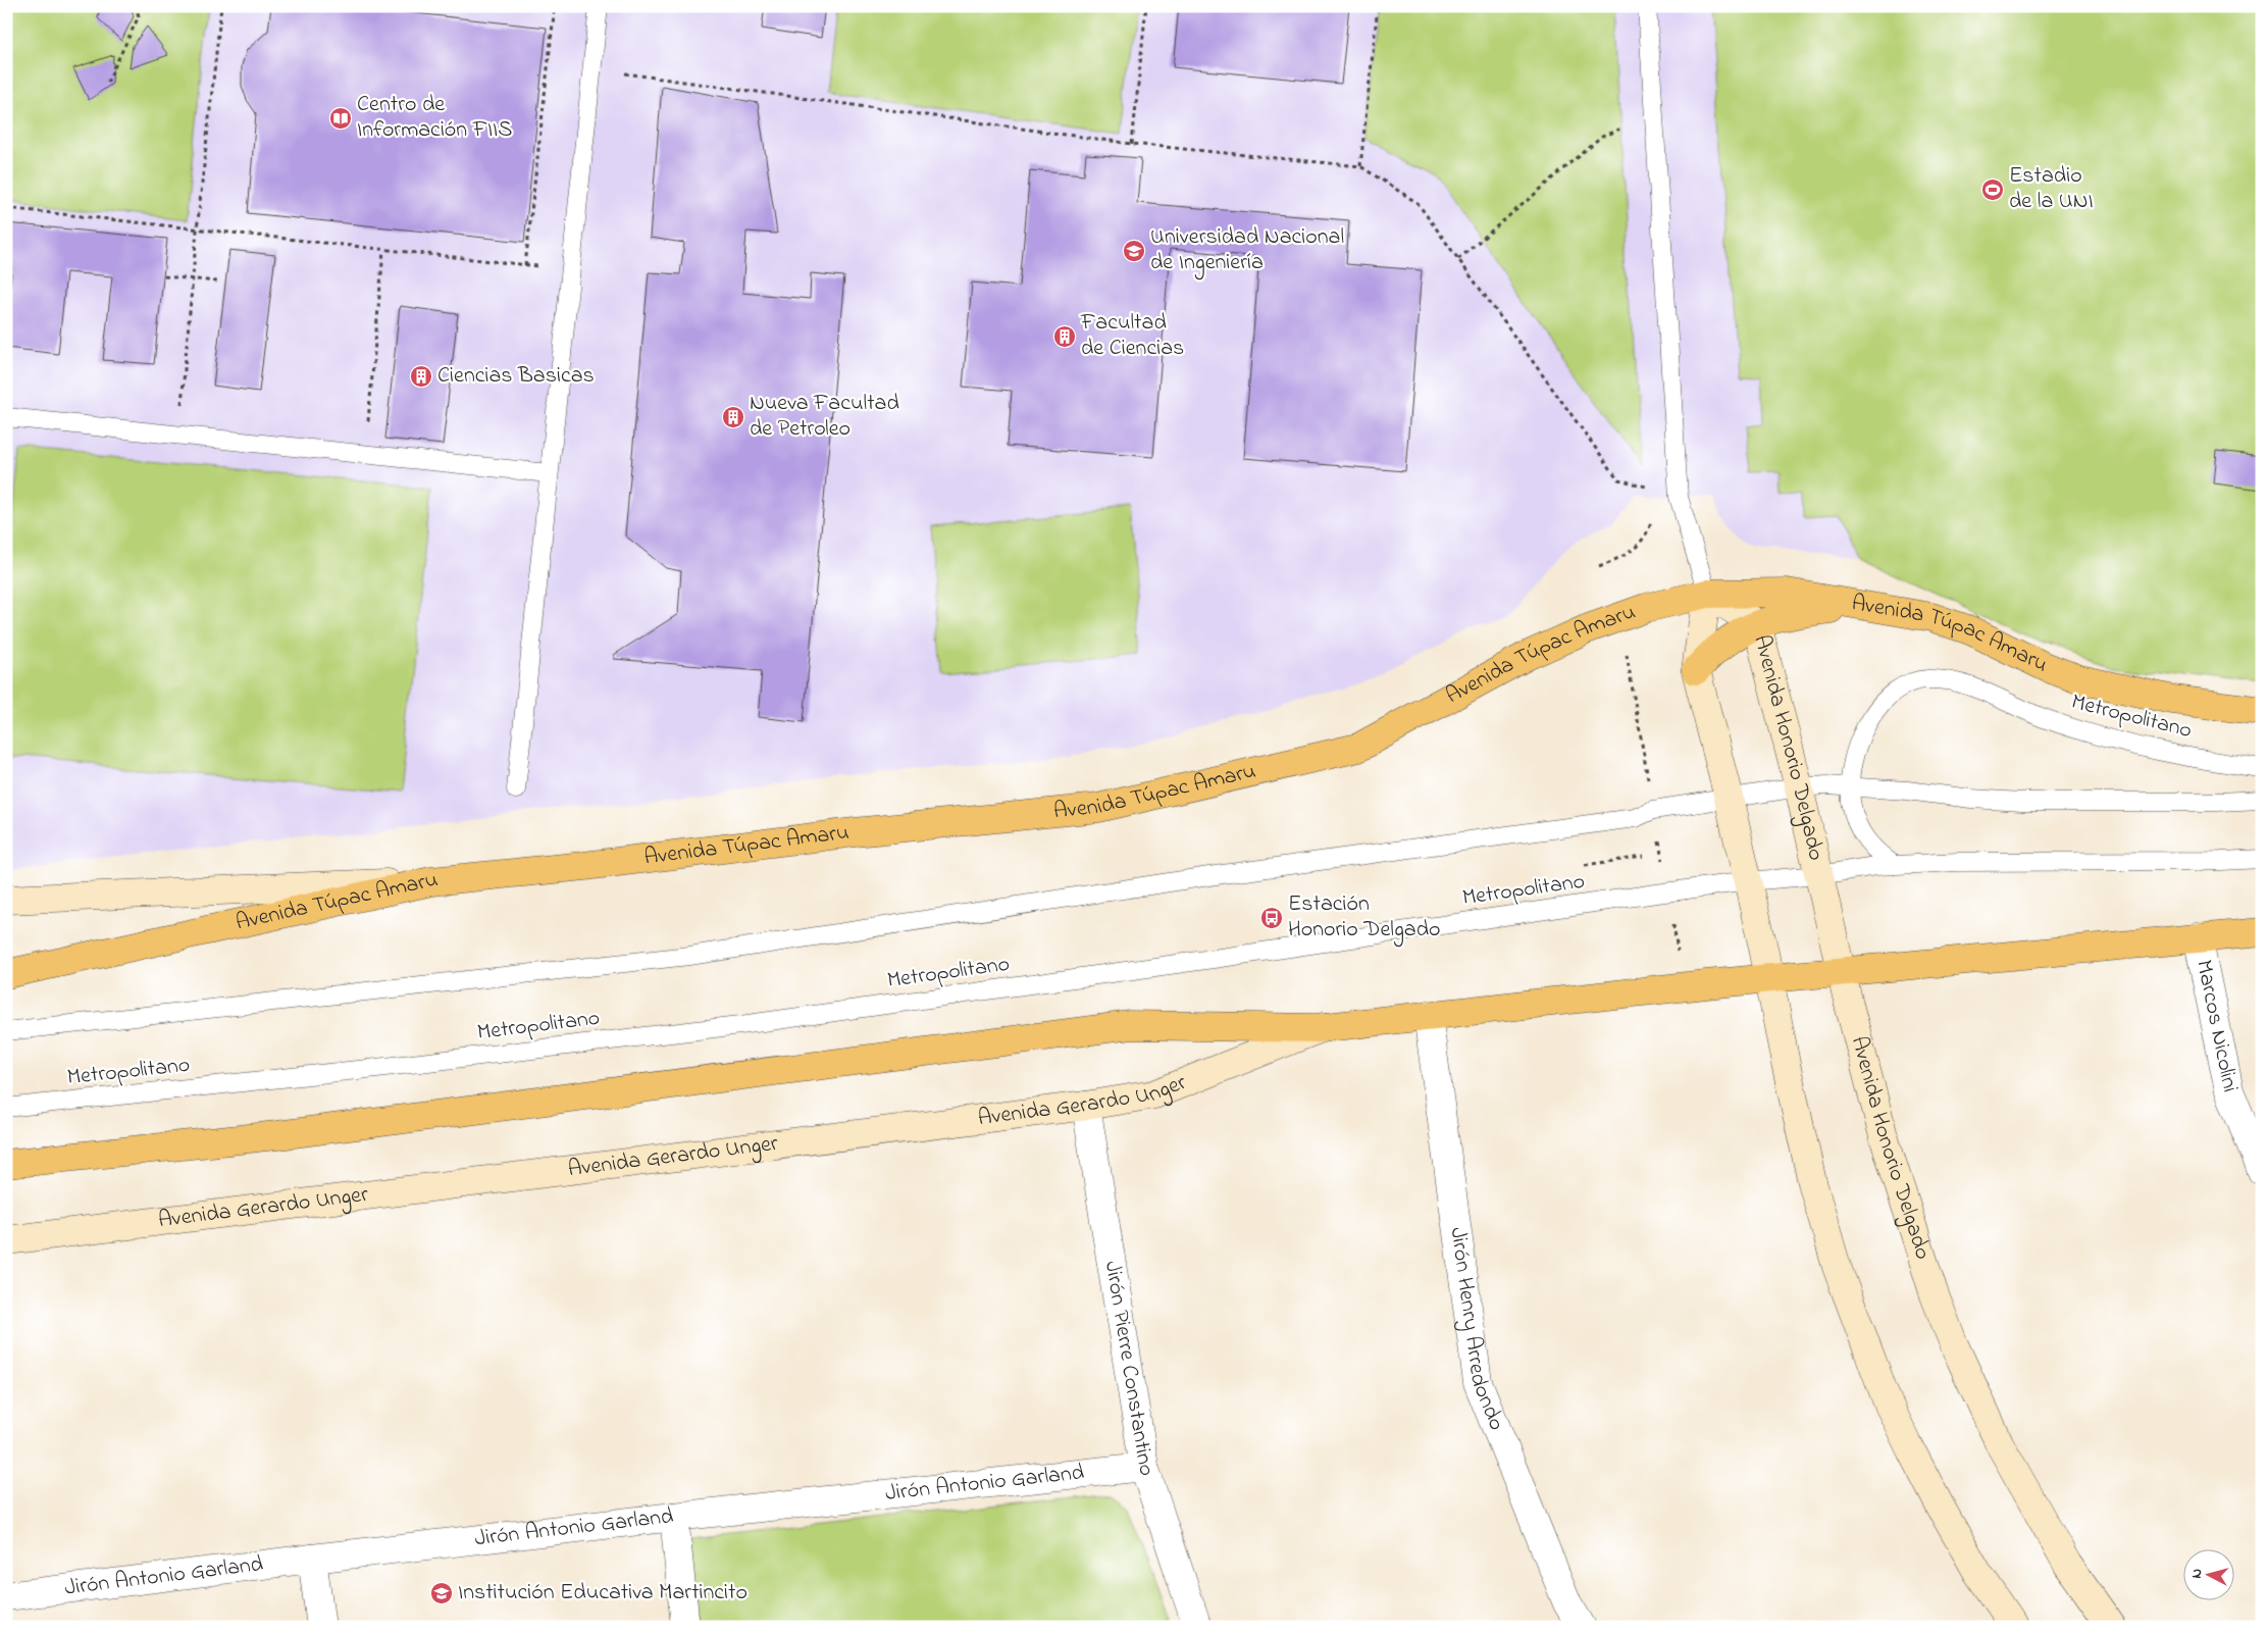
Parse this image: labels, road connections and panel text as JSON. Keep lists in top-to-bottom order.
{
  "streets": {
    "main road": ["Avenida Túpac Amaru"],
    "street": [
      "Avenida Honorio Delgado",
      "Marcos Nicolini",
      "Avenida Gerardo Unger",
      "Jirón Henry Arredondo",
      "Jirón Pierre Constantino",
      "Jirón Antonio Garland"
    ],
    "lane": ["Metropolitano"]
  },
  "crossings": [
    ["Avenida Túpac Amaru", "Avenida Honorio Delgado"],
    ["Metropolitano", "Avenida Honorio Delgado"],
    ["Avenida Gerardo Unger", "Jirón Pierre Constantino"],
    ["Jirón Pierre Constantino", "Jirón Antonio Garland"]
  ],
  "places": {
    "library": ["Centro de Información FIIS"],
    "sports": ["Estadio de la UNI"],
    "school or university": ["Universidad Nacional de Ingeniería", "Institución Educativa Martincito"],
    "building": ["Facultad de Ciencias", "Ciencias Basicas", "Nueva Facultad de Petroleo"],
    "bus stop": ["Estación Honorio Delgado"]
  },
  "north": "left"
}
